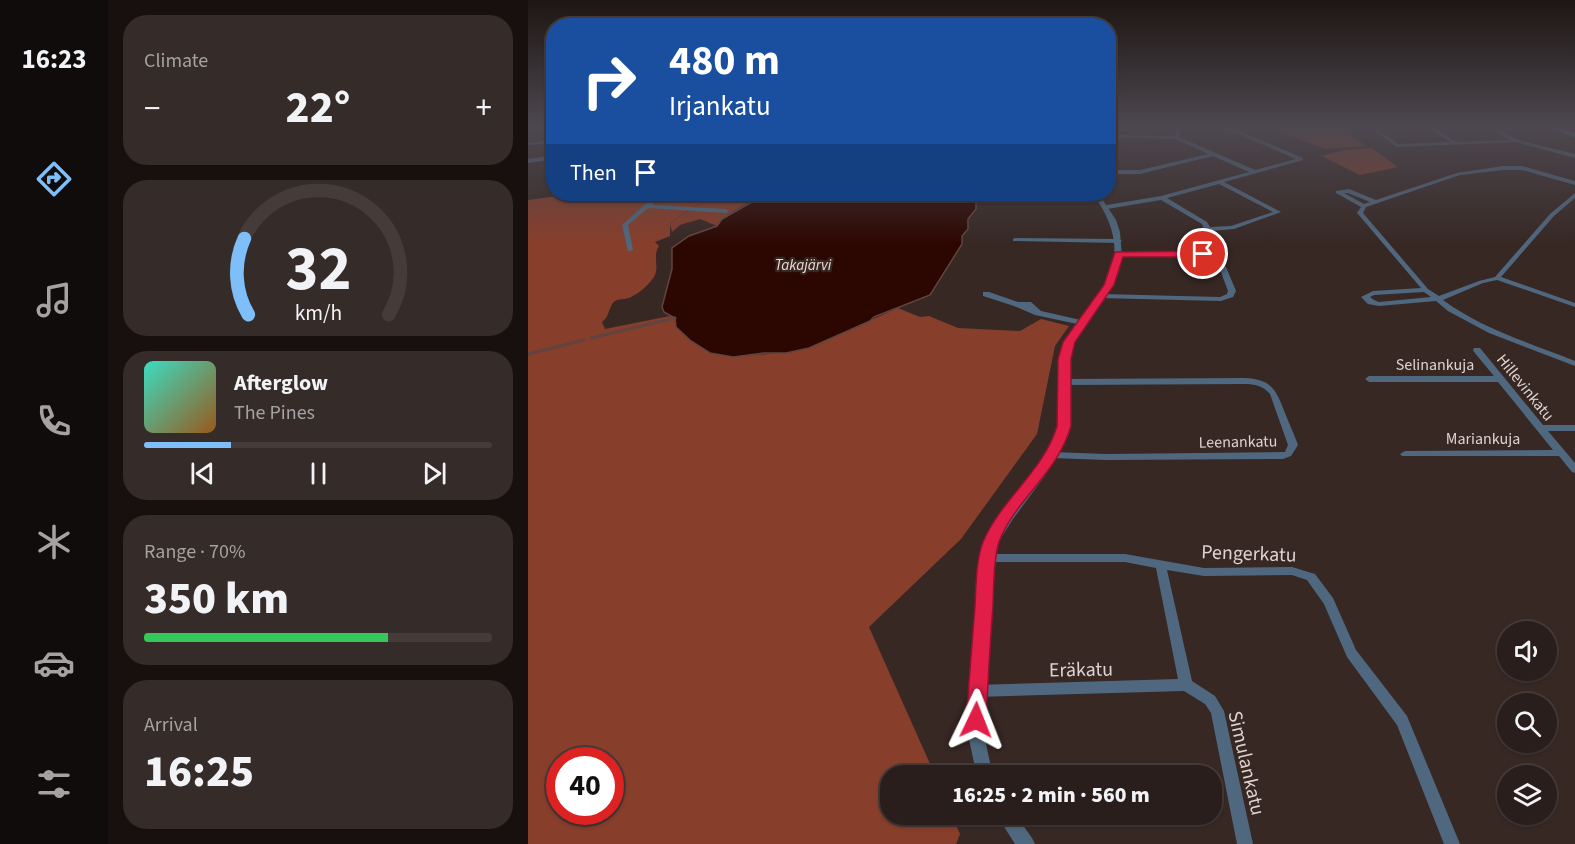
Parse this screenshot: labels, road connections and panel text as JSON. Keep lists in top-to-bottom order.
{
  "streets": {
    "street": [
      "Selinankuja",
      "Hillevinkatu",
      "Mariankuja",
      "Leenankatu",
      "Pengerkatu",
      "Eräkatu",
      "Simulankatu"
    ]
  },
  "crossings": [
    ["Selinankuja", "Hillevinkatu"],
    ["Hillevinkatu", "Mariankuja"],
    ["Eräkatu", "Simulankatu"]
  ],
  "water": ["Takajärvi"],
  "page": {
    "tabs": "16:23",
    "tile": [
      "Climate",
      ["Range · 70%", "350 km"],
      ["Arrival", "16:25"]
    ],
    "turn": ["480 m", "Irjankatu"],
    "heat": ["−", "22°", "+"],
    "then": "Then",
    "song": ["Afterglow", "The Pines"],
    "limit": "40",
    "trip": "16:25 · 2 min · 560 m",
    "gauge": ["32", "km/h"]
  }
}
